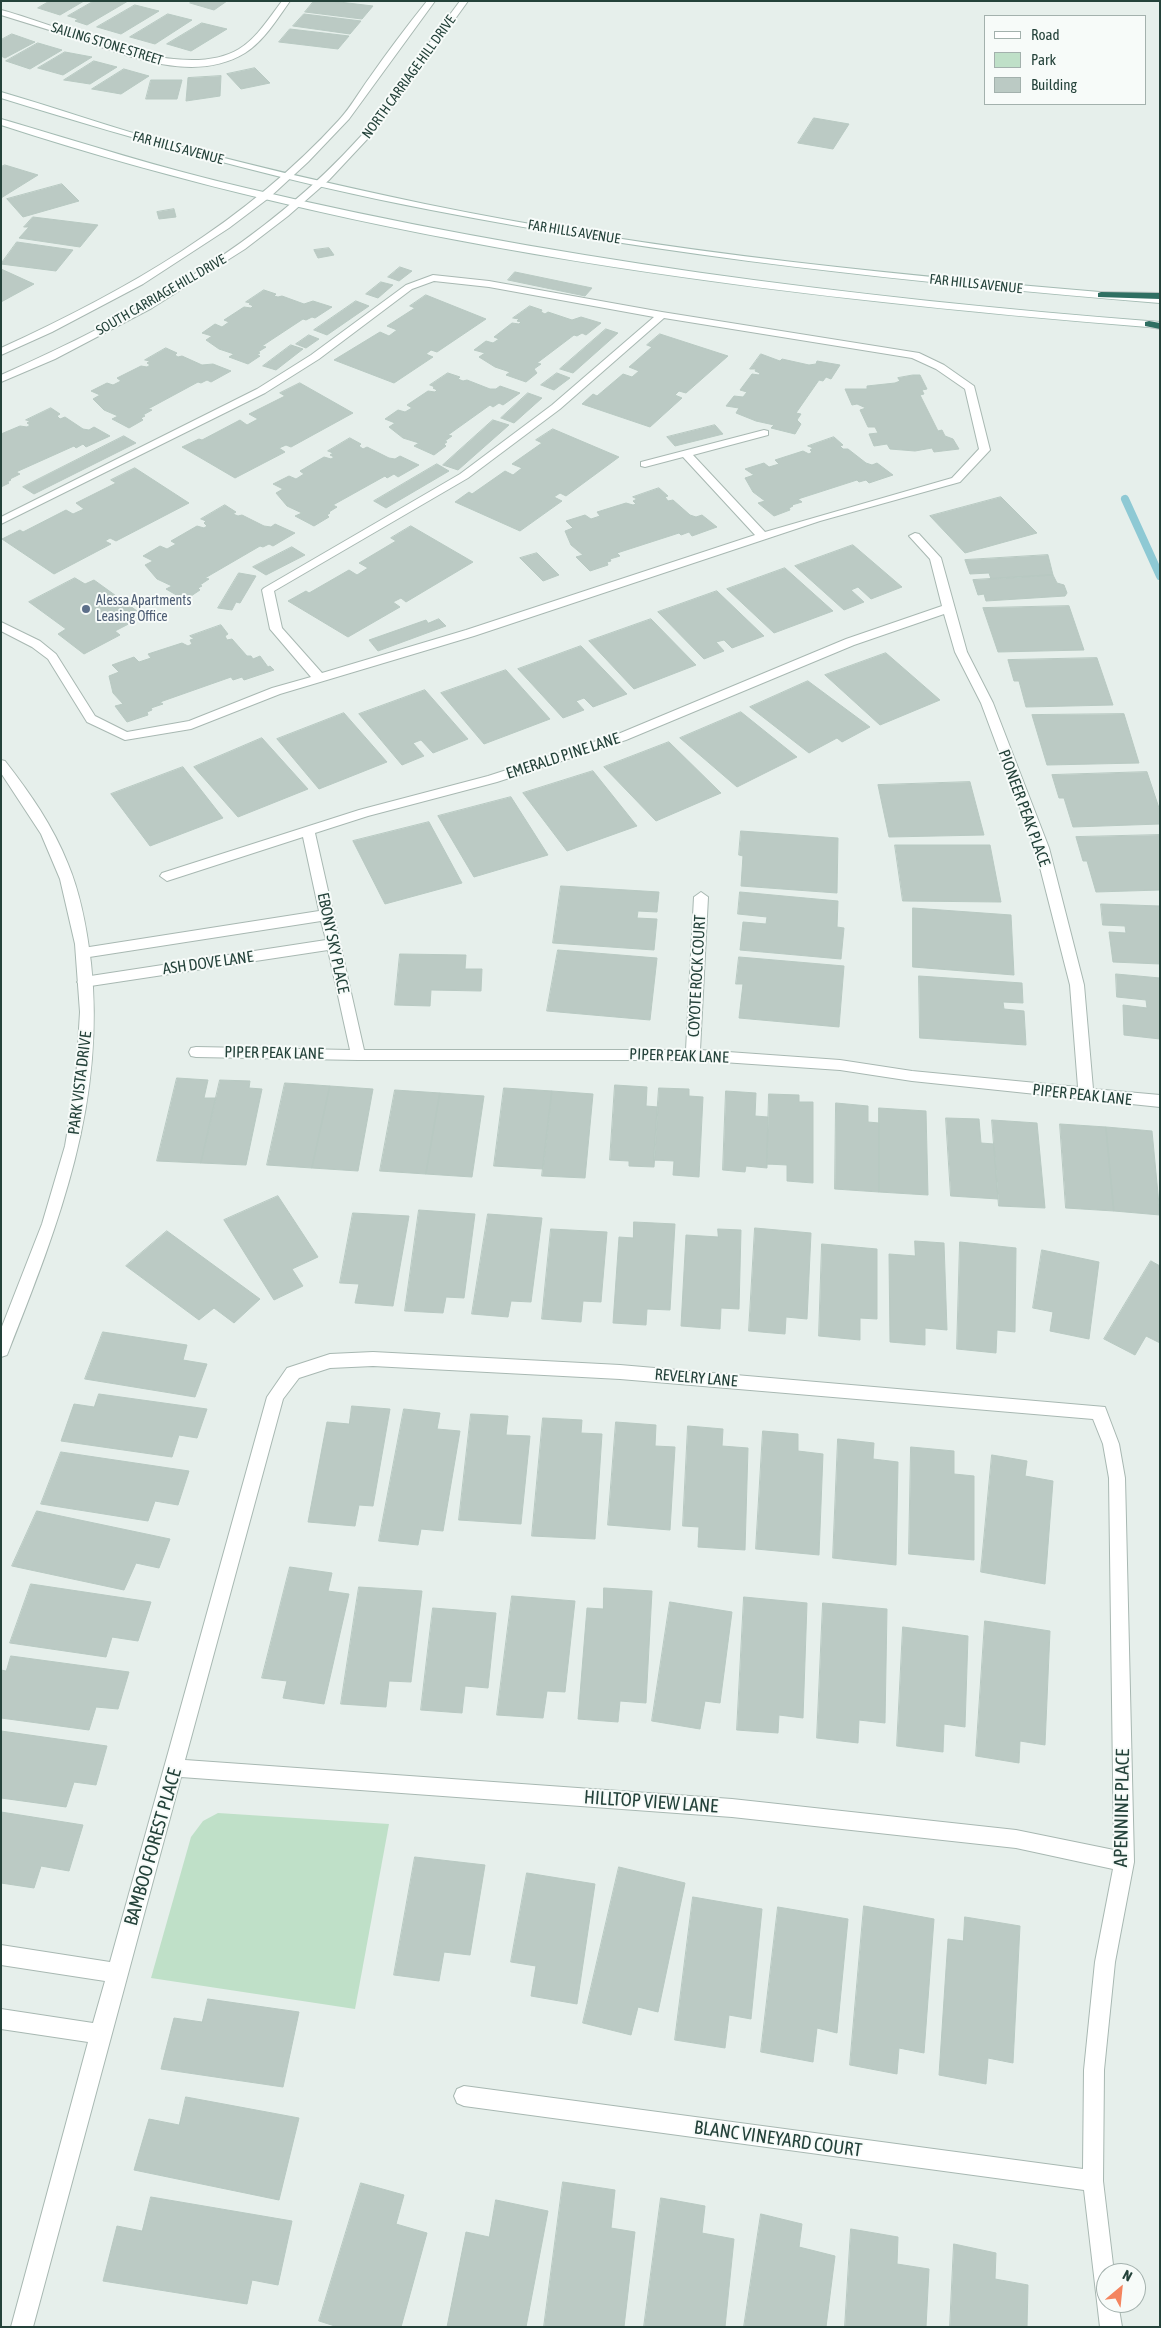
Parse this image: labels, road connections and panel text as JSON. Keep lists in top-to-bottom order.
{
  "streets": {
    "street": [
      "SAILING STONE STREET",
      "NORTH CARRIAGE HILL DRIVE",
      "FAR HILLS AVENUE",
      "SOUTH CARRIAGE HILL DRIVE",
      "EMERALD PINE LANE",
      "PIONEER PEAK PLACE",
      "EBONY SKY PLACE",
      "ASH DOVE LANE",
      "COYOTE ROCK COURT",
      "PIPER PEAK LANE",
      "PARK VISTA DRIVE",
      "REVELRY LANE",
      "HILLTOP VIEW LANE",
      "APENNINE PLACE",
      "BAMBOO FOREST PLACE",
      "BLANC VINEYARD COURT"
    ]
  },
  "crossings": [
    ["NORTH CARRIAGE HILL DRIVE", "FAR HILLS AVENUE"],
    ["NORTH CARRIAGE HILL DRIVE", "SOUTH CARRIAGE HILL DRIVE"],
    ["FAR HILLS AVENUE", "SOUTH CARRIAGE HILL DRIVE"],
    ["EMERALD PINE LANE", "PIONEER PEAK PLACE"],
    ["EMERALD PINE LANE", "EBONY SKY PLACE"],
    ["PIONEER PEAK PLACE", "PIPER PEAK LANE"],
    ["EBONY SKY PLACE", "ASH DOVE LANE"],
    ["EBONY SKY PLACE", "PIPER PEAK LANE"],
    ["ASH DOVE LANE", "PARK VISTA DRIVE"],
    ["COYOTE ROCK COURT", "PIPER PEAK LANE"],
    ["REVELRY LANE", "APENNINE PLACE"],
    ["REVELRY LANE", "BAMBOO FOREST PLACE"],
    ["HILLTOP VIEW LANE", "APENNINE PLACE"],
    ["HILLTOP VIEW LANE", "BAMBOO FOREST PLACE"],
    ["APENNINE PLACE", "BLANC VINEYARD COURT"]
  ],
  "places": ["Alessa Apartments Leasing Office"],
  "legend": ["Road", "Park", "Building"],
  "north": "top right"
}
